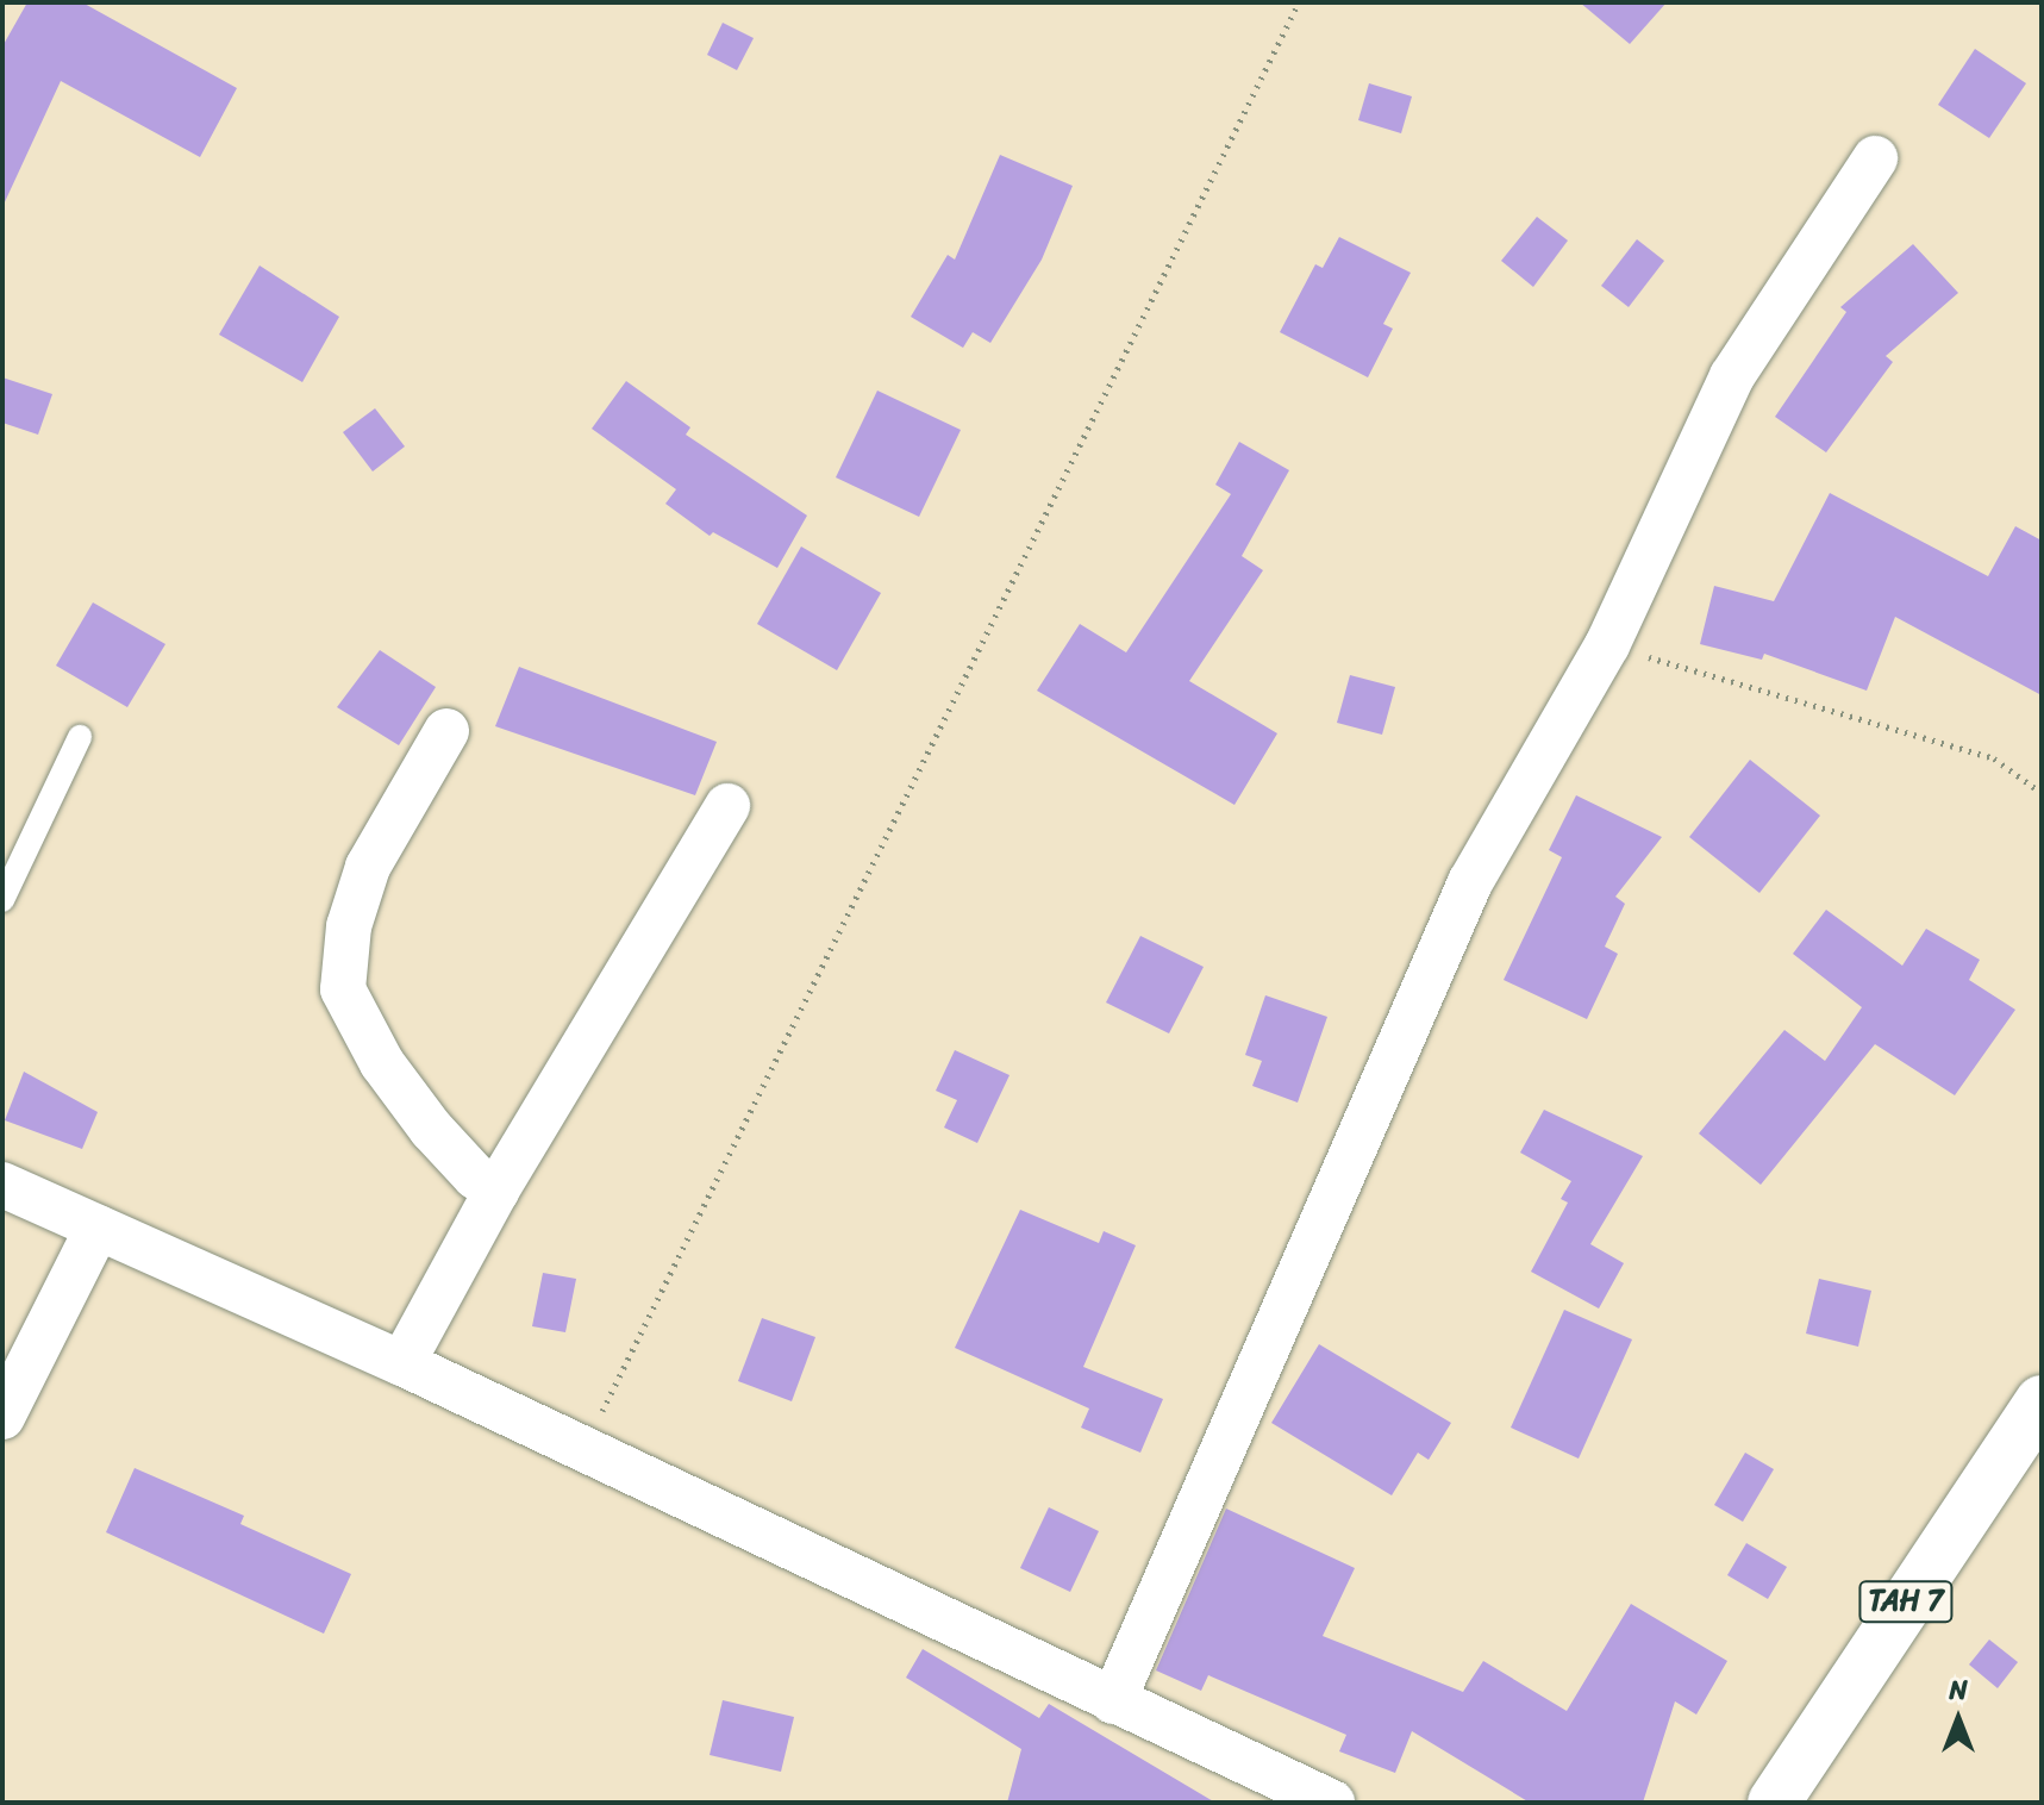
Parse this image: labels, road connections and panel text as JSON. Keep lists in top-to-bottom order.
{
  "streets": {
    "highway": ["TAH 7"]
  },
  "north": "top"
}
